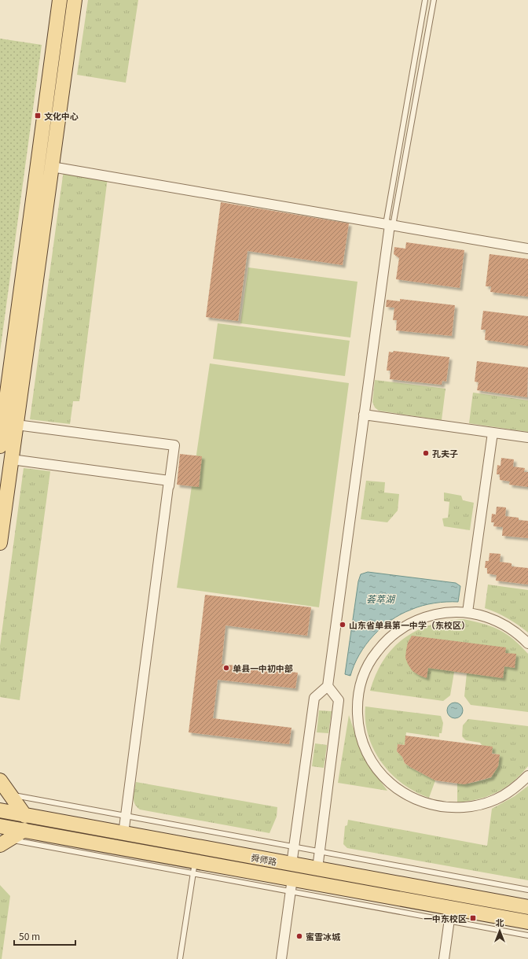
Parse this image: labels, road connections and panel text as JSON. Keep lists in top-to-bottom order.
{
  "streets": {
    "main road": ["舜师路"]
  },
  "water": ["荟萃湖"],
  "places": {
    "transit": ["文化中心", "一中东校区"],
    "other": [
      "孔夫子",
      "山东省单县第一中学（东校区）",
      "单县一中初中部",
      "蜜雪冰城"
    ]
  },
  "scale_bar": "50 m",
  "north": "top"
}
